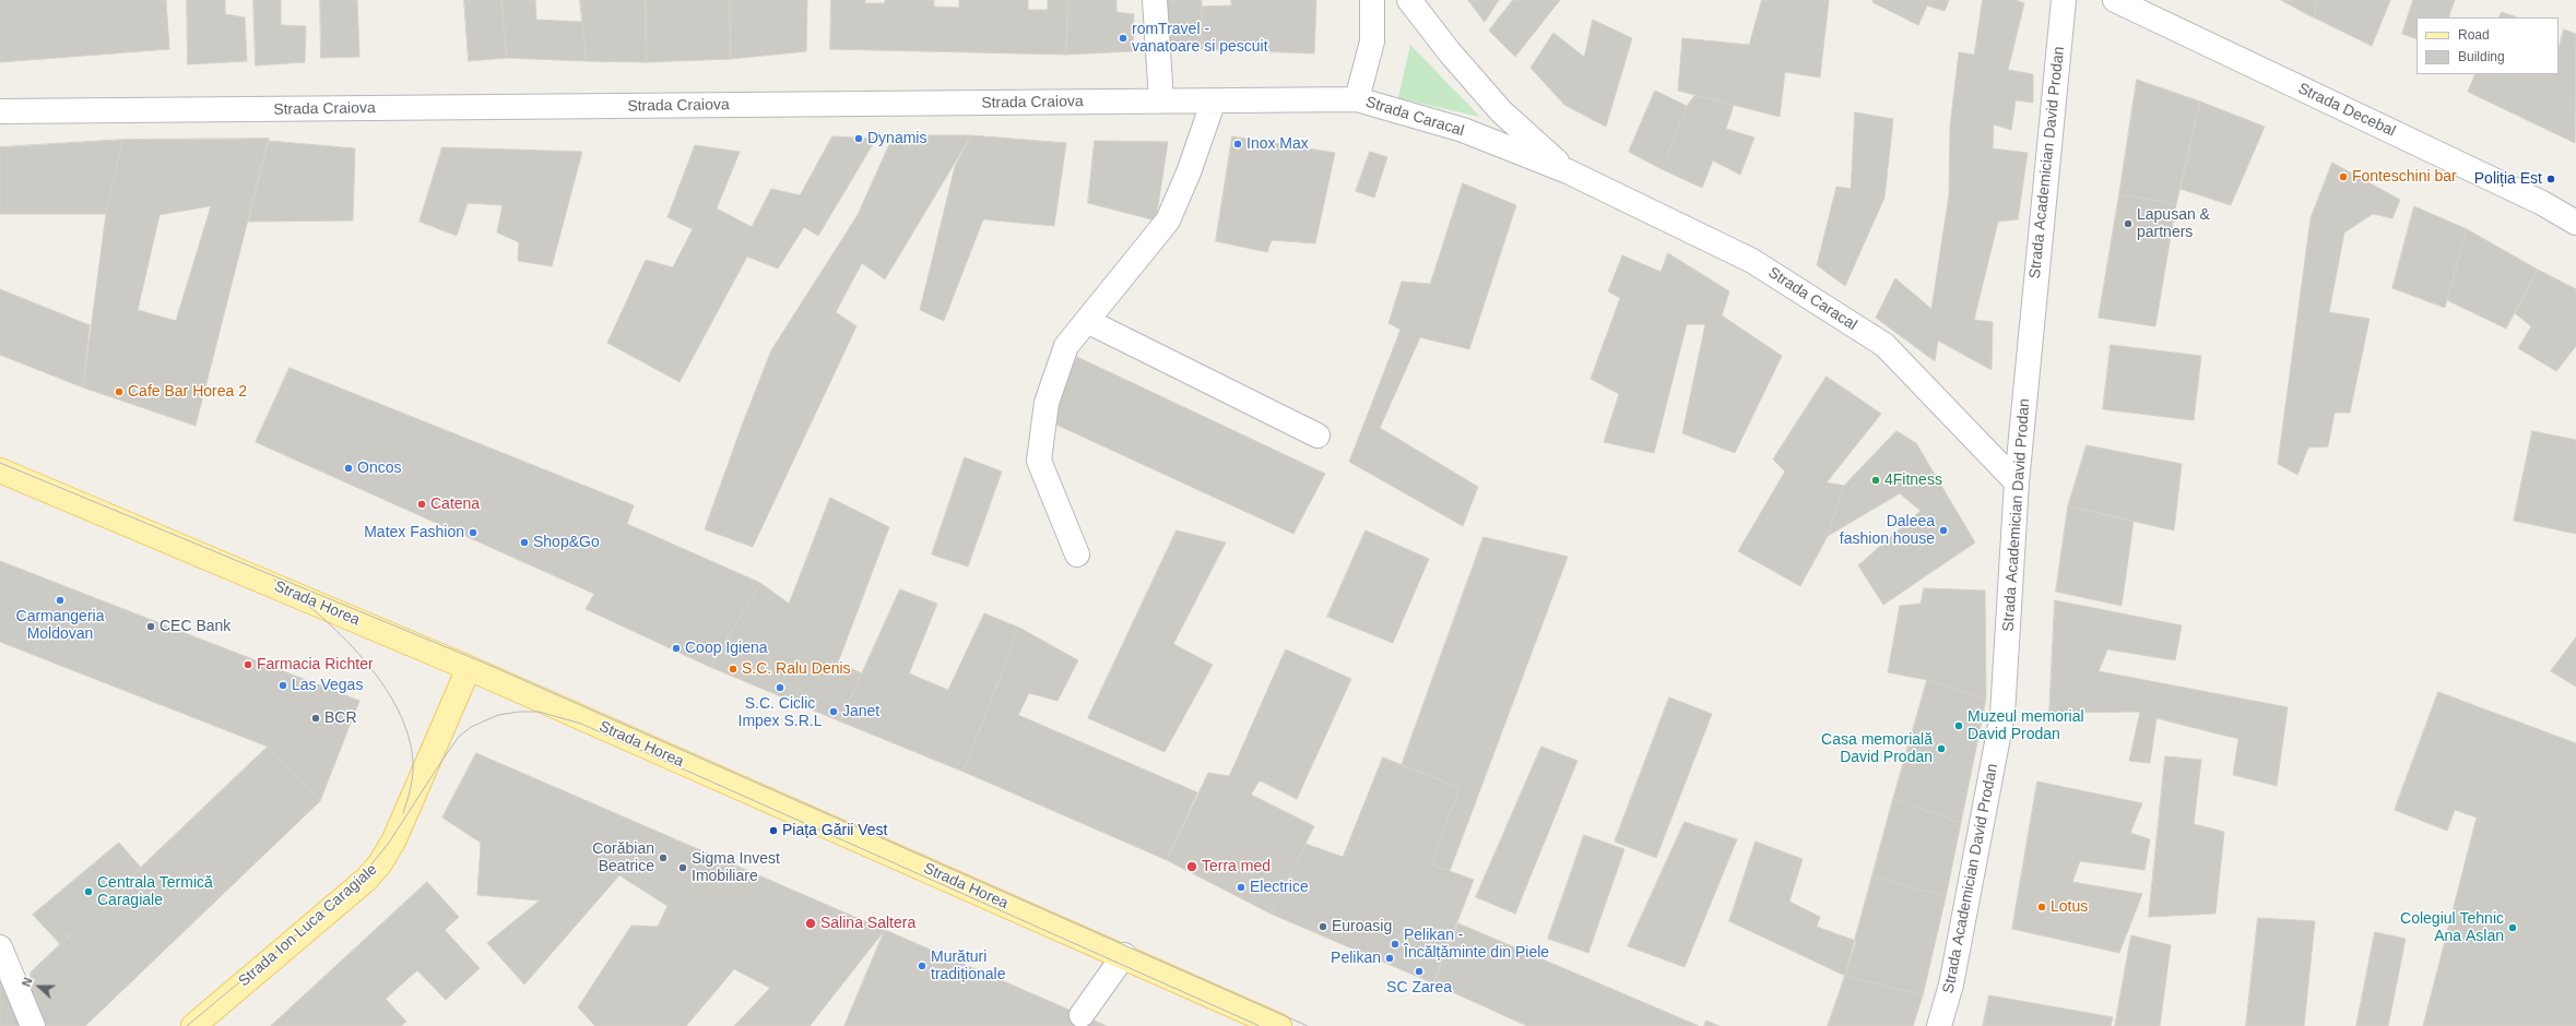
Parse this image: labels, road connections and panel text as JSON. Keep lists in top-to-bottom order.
{
  "streets": {
    "main road": ["Strada Horea", "Strada Ion Luca Caragiale"],
    "street": [
      "Strada Craiova",
      "Strada Decebal",
      "Strada Caracal",
      "Strada Academician David Prodan"
    ]
  },
  "crossings": [
    ["Strada Craiova", "Strada Caracal"],
    ["Strada Caracal", "Strada Academician David Prodan"],
    ["Strada Horea", "Strada Ion Luca Caragiale"]
  ],
  "places": [
    "romTravel - vanatoare si pescuit",
    "Dynamis",
    "Inox Max",
    "Fonteschini bar",
    "Poliția Est",
    "Lapusan & partners",
    "Cafe Bar Horea 2",
    "Oncos",
    "4Fitness",
    "Catena",
    "Daleea fashion house",
    "Matex Fashion",
    "Shop&Go",
    "Carmangeria Moldovan",
    "CEC Bank",
    "Coop Igiena",
    "Farmacia Richter",
    "S.C. Ralu Denis",
    "Las Vegas",
    "S.C. Ciclic Impex S.R.L",
    "Janet",
    "BCR",
    "Muzeul memorial David Prodan",
    "Casa memorială David Prodan",
    "Piața Gării Vest",
    "Corăbian Beatrice",
    "Terra med",
    "Sigma Invest Imobiliare",
    "Electrice",
    "Centrala Termică Caragiale",
    "Lotus",
    "Salina Saltera",
    "Euroasig",
    "Colegiul Tehnic Ana Aslan",
    "Pelikan - Încălțăminte din Piele",
    "Pelikan",
    "Murături tradiționale",
    "SC Zarea"
  ],
  "legend": ["Road", "Building"],
  "north": "left"
}
